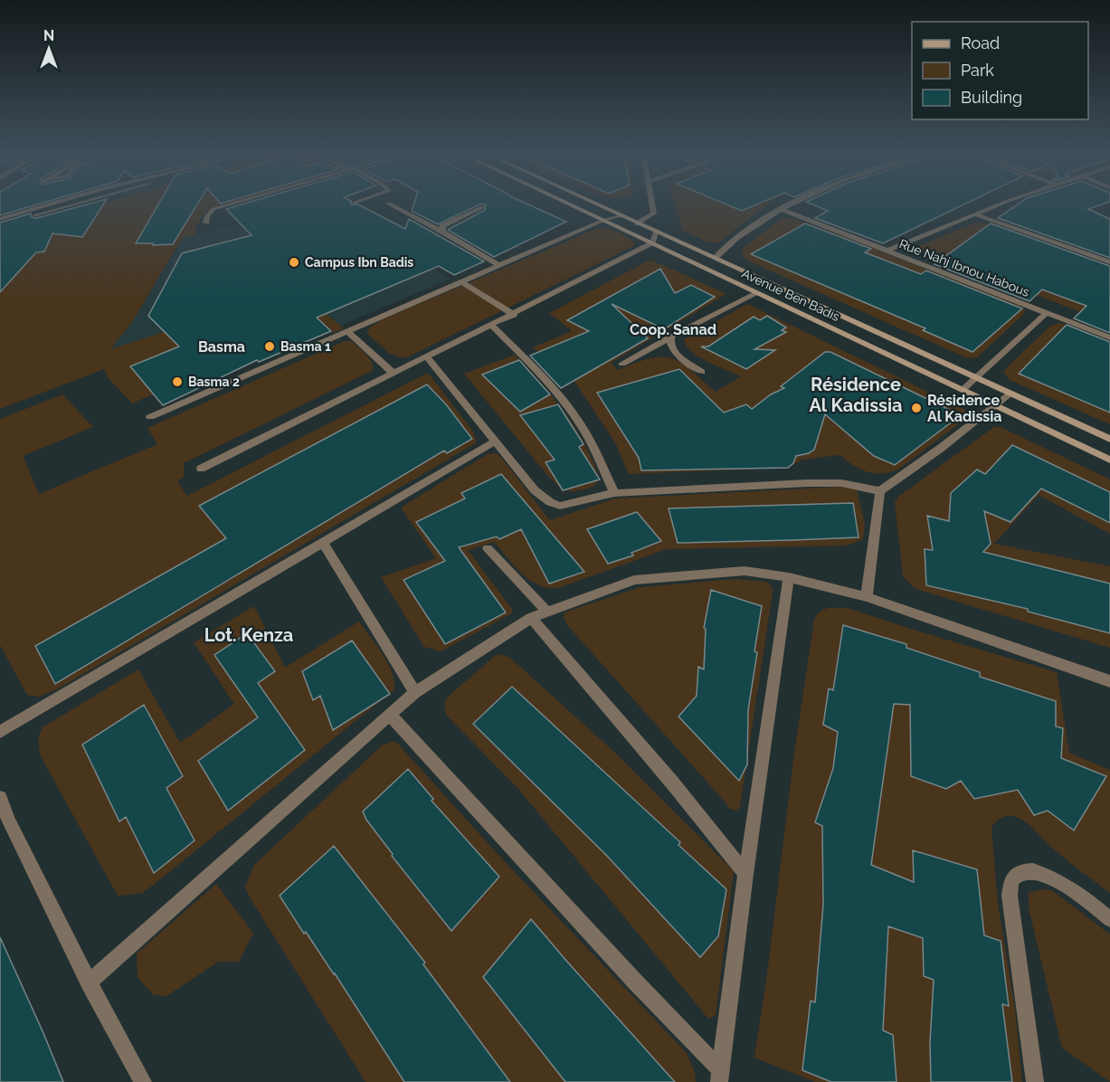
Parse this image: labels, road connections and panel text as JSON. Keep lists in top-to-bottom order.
{
  "streets": {
    "main road": ["Avenue Ben Badis"],
    "street": ["Rue Nahj Ibnou Habous"]
  },
  "districts": [
    "Coop. Sanad",
    "Basma",
    "Résidence Al Kadissia",
    "Lot. Kenza"
  ],
  "places": [
    "Campus Ibn Badis",
    "Basma 1",
    "Basma 2",
    "Résidence Al Kadissia"
  ],
  "legend": ["Road", "Park", "Building"],
  "north": "top"
}
